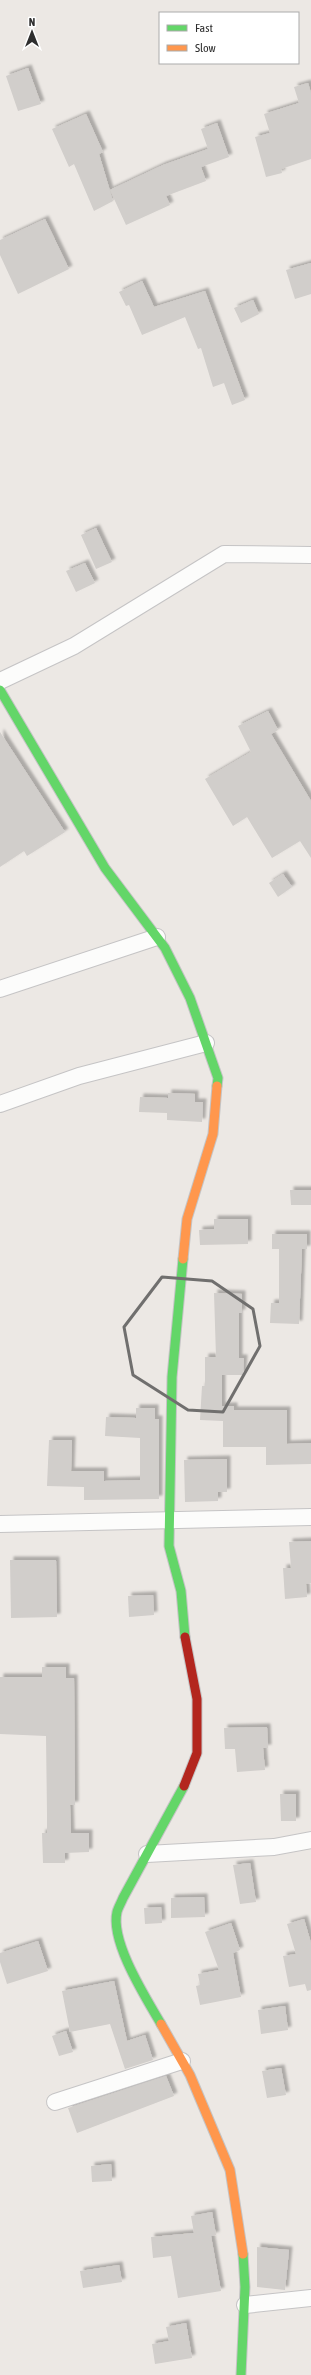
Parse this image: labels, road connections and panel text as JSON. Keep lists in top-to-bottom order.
{
  "legend": ["Fast", "Slow"],
  "north": "top"
}
